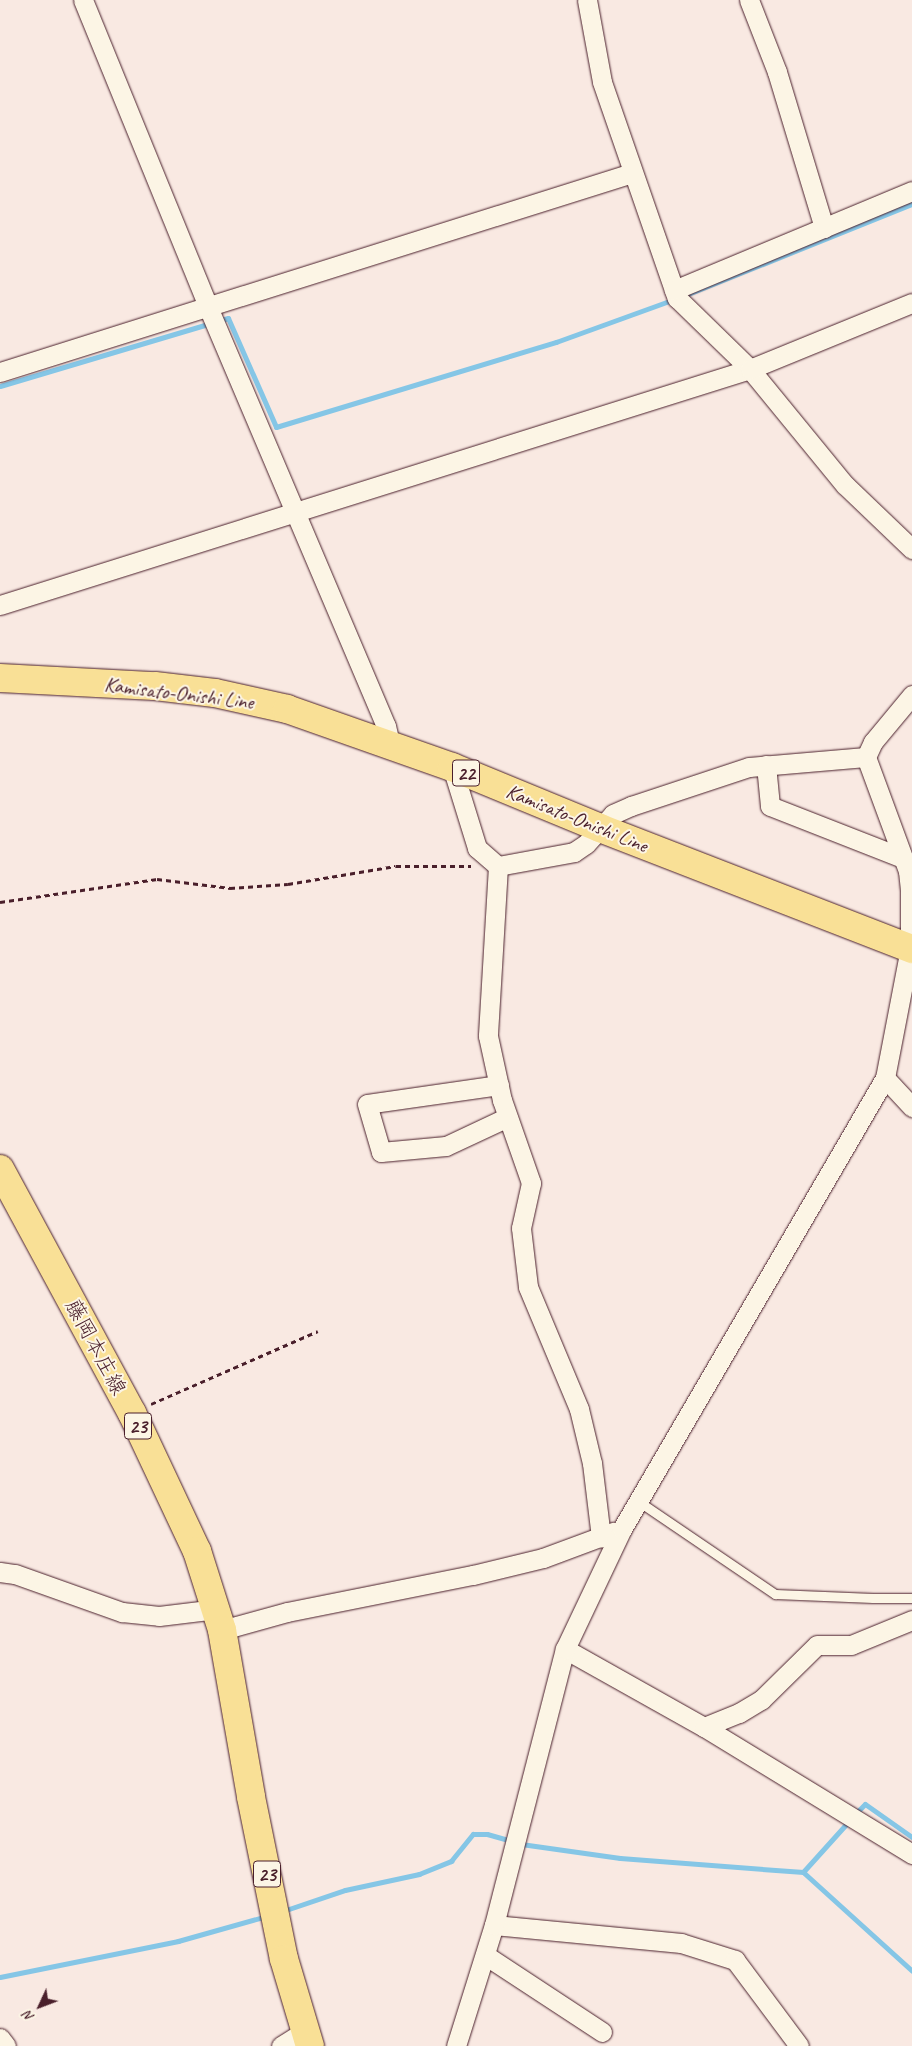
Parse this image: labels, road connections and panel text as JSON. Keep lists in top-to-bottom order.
{
  "streets": {
    "main road": [
      "Kamisato-Onishi Line",
      "22",
      "藤岡本庄線",
      "23"
    ]
  },
  "crossings": [
    ["藤岡本庄線", "23"]
  ],
  "north": "bottom left"
}
